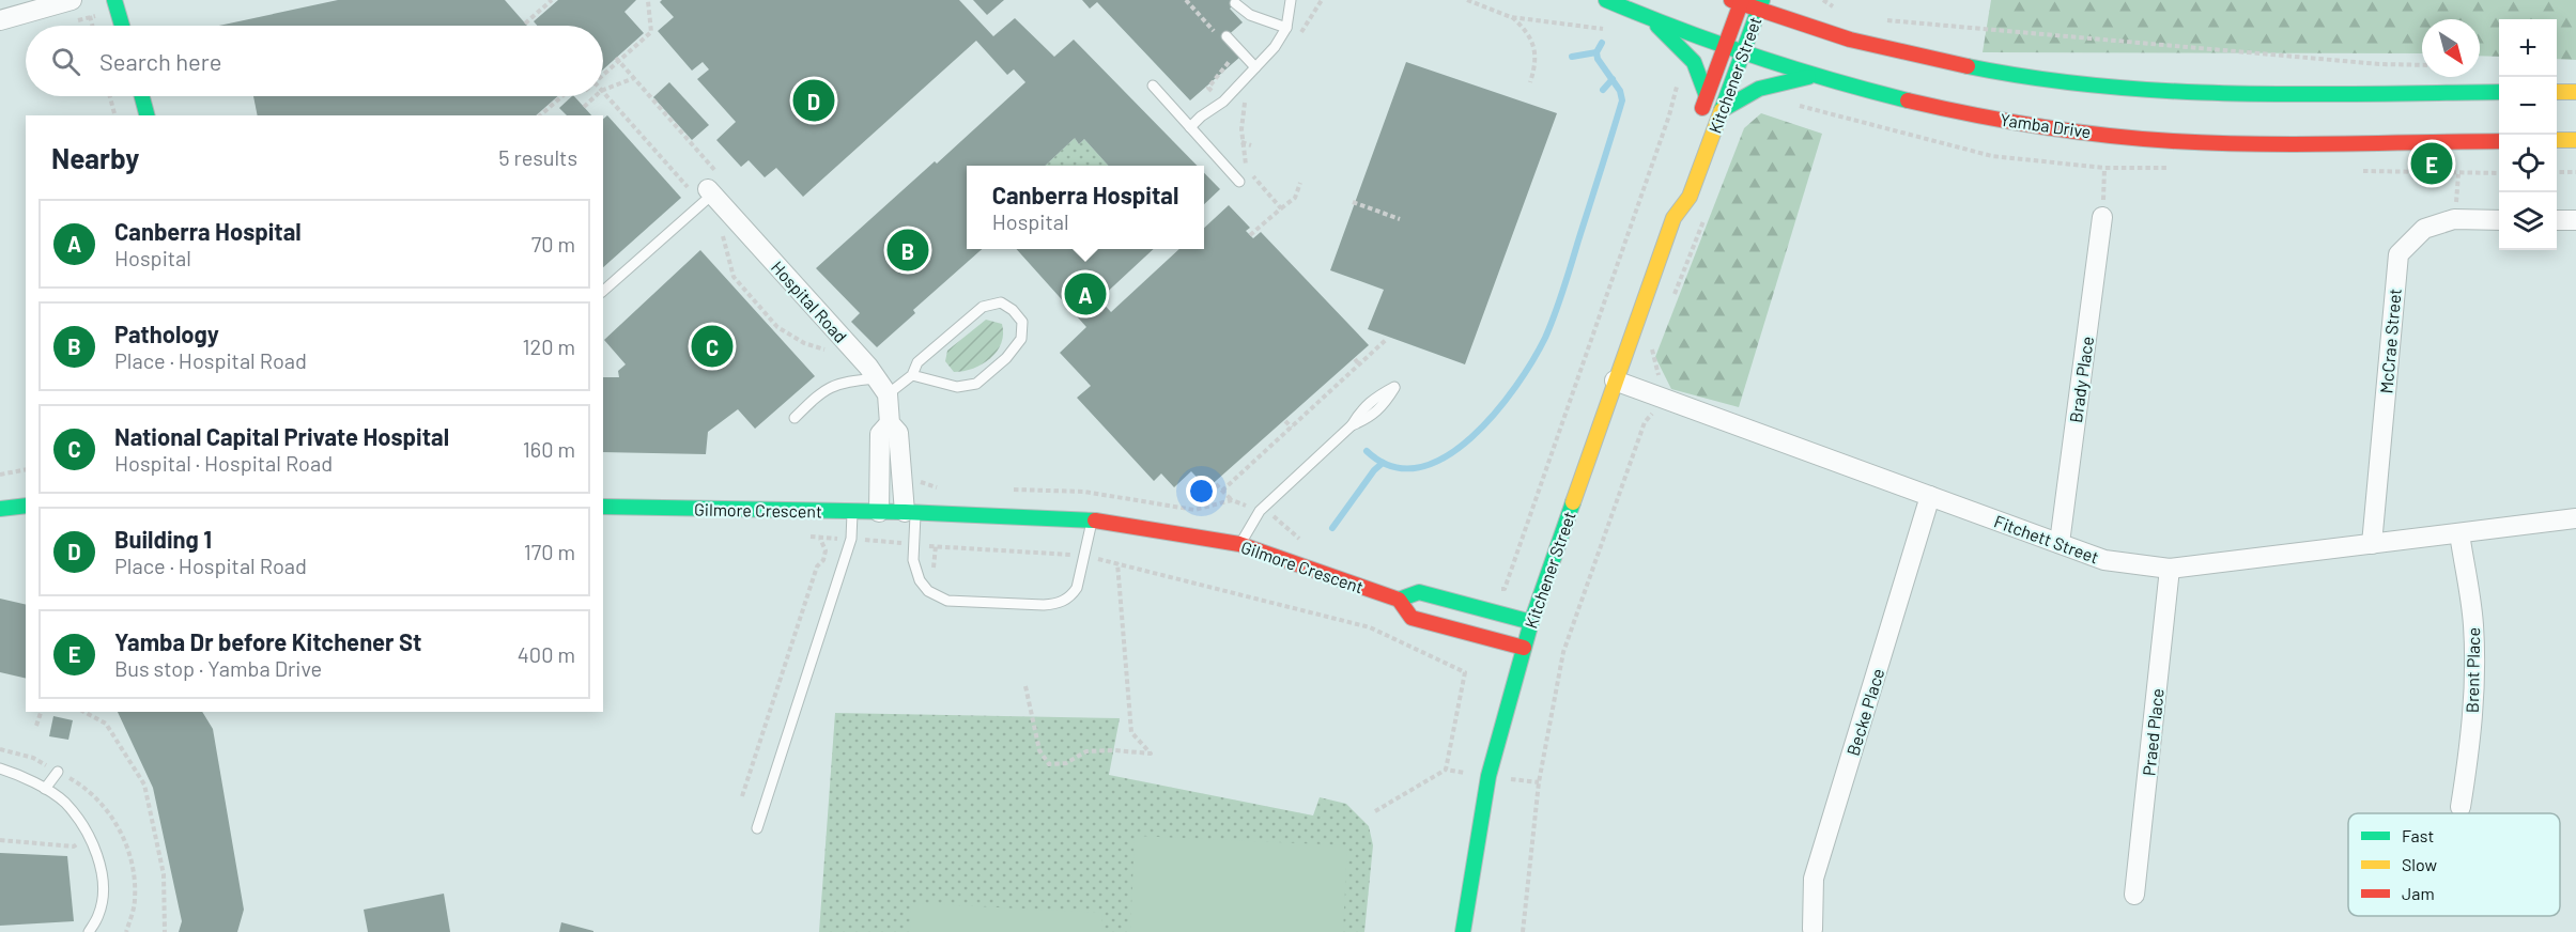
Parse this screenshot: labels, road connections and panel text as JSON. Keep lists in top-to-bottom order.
{
  "streets": {
    "street": [
      "Kitchener Street",
      "Yamba Drive",
      "Hospital Road",
      "McCrae Street",
      "Brady Place",
      "Gilmore Crescent",
      "Fitchett Street",
      "Brent Place",
      "Becke Place",
      "Praed Place"
    ]
  },
  "crossings": [
    ["Kitchener Street", "Yamba Drive"],
    ["Kitchener Street", "Gilmore Crescent"],
    ["Kitchener Street", "Fitchett Street"],
    ["McCrae Street", "Fitchett Street"],
    ["Brady Place", "Fitchett Street"],
    ["Fitchett Street", "Brent Place"],
    ["Fitchett Street", "Becke Place"],
    ["Fitchett Street", "Praed Place"]
  ],
  "legend": ["Fast", "Slow", "Jam"],
  "north": "bottom right",
  "page": {
    "map_buttons": ["+", "−"],
    "search": "Search here",
    "pins": [
      "D",
      "E",
      "B",
      "A",
      "C"
    ],
    "heading": ["Nearby", "5 results"],
    "popup": ["Canberra Hospital", "Hospital"],
    "list": [
      {
        "mark": "A",
        "name": "Canberra Hospital",
        "note": "Hospital",
        "value": "70 m"
      },
      {
        "mark": "B",
        "name": "Pathology",
        "note": "Place · Hospital Road",
        "value": "120 m"
      },
      {
        "mark": "C",
        "name": "National Capital Private Hospital",
        "note": "Hospital · Hospital Road",
        "value": "160 m"
      },
      {
        "mark": "D",
        "name": "Building 1",
        "note": "Place · Hospital Road",
        "value": "170 m"
      },
      {
        "mark": "E",
        "name": "Yamba Dr before Kitchener St",
        "note": "Bus stop · Yamba Drive",
        "value": "400 m"
      }
    ]
  }
}
